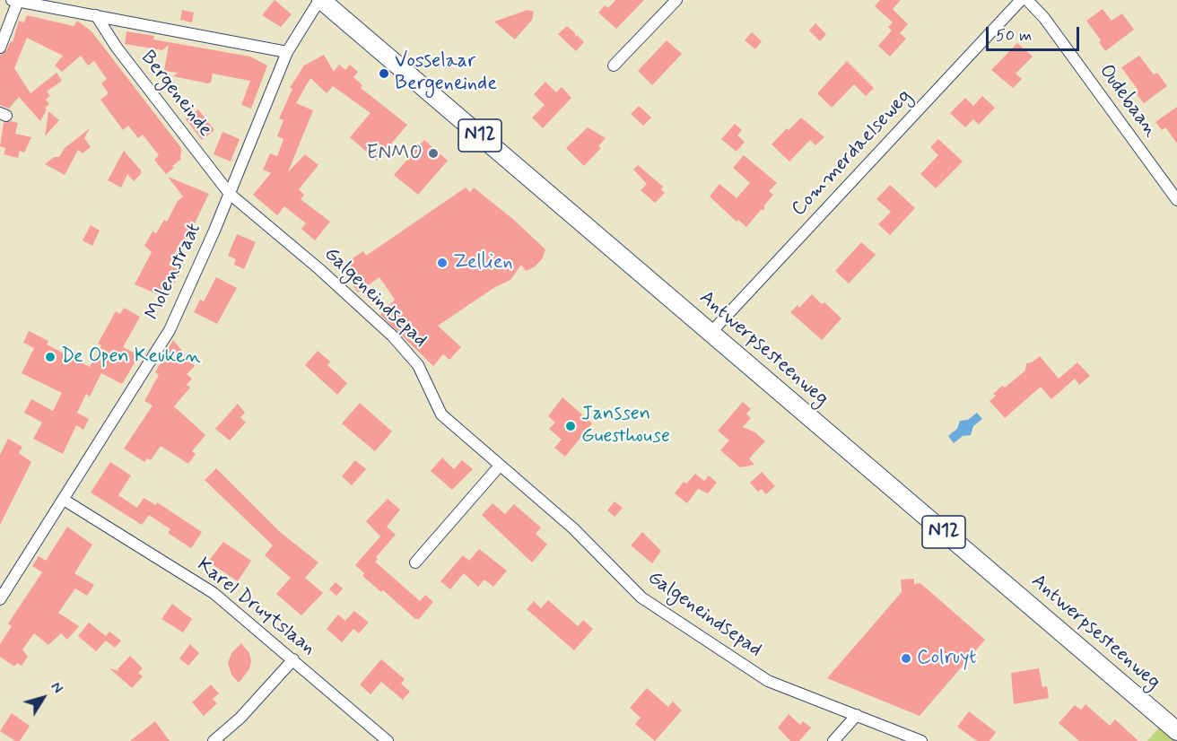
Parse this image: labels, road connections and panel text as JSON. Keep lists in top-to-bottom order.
{
  "streets": {
    "main road": ["N12", "Antwerpsesteenweg"],
    "street": [
      "Bergeneinde",
      "Oudebaan",
      "Commerdaelseweg",
      "Molenstraat",
      "Galgeneindsepad",
      "Karel Druytslaan"
    ]
  },
  "crossings": [
    ["Bergeneinde", "Molenstraat"],
    ["Bergeneinde", "Galgeneindsepad"],
    ["Commerdaelseweg", "Antwerpsesteenweg"],
    ["Molenstraat", "Galgeneindsepad"],
    ["Molenstraat", "Antwerpsesteenweg"],
    ["Molenstraat", "Karel Druytslaan"]
  ],
  "places": [
    "Vosselaar Bergeneinde",
    "ENMO",
    "Zellien",
    "De Open Keuken",
    "Janssen Guesthouse",
    "Colruyt"
  ],
  "scale_bar": "50 m",
  "north": "top right"
}
